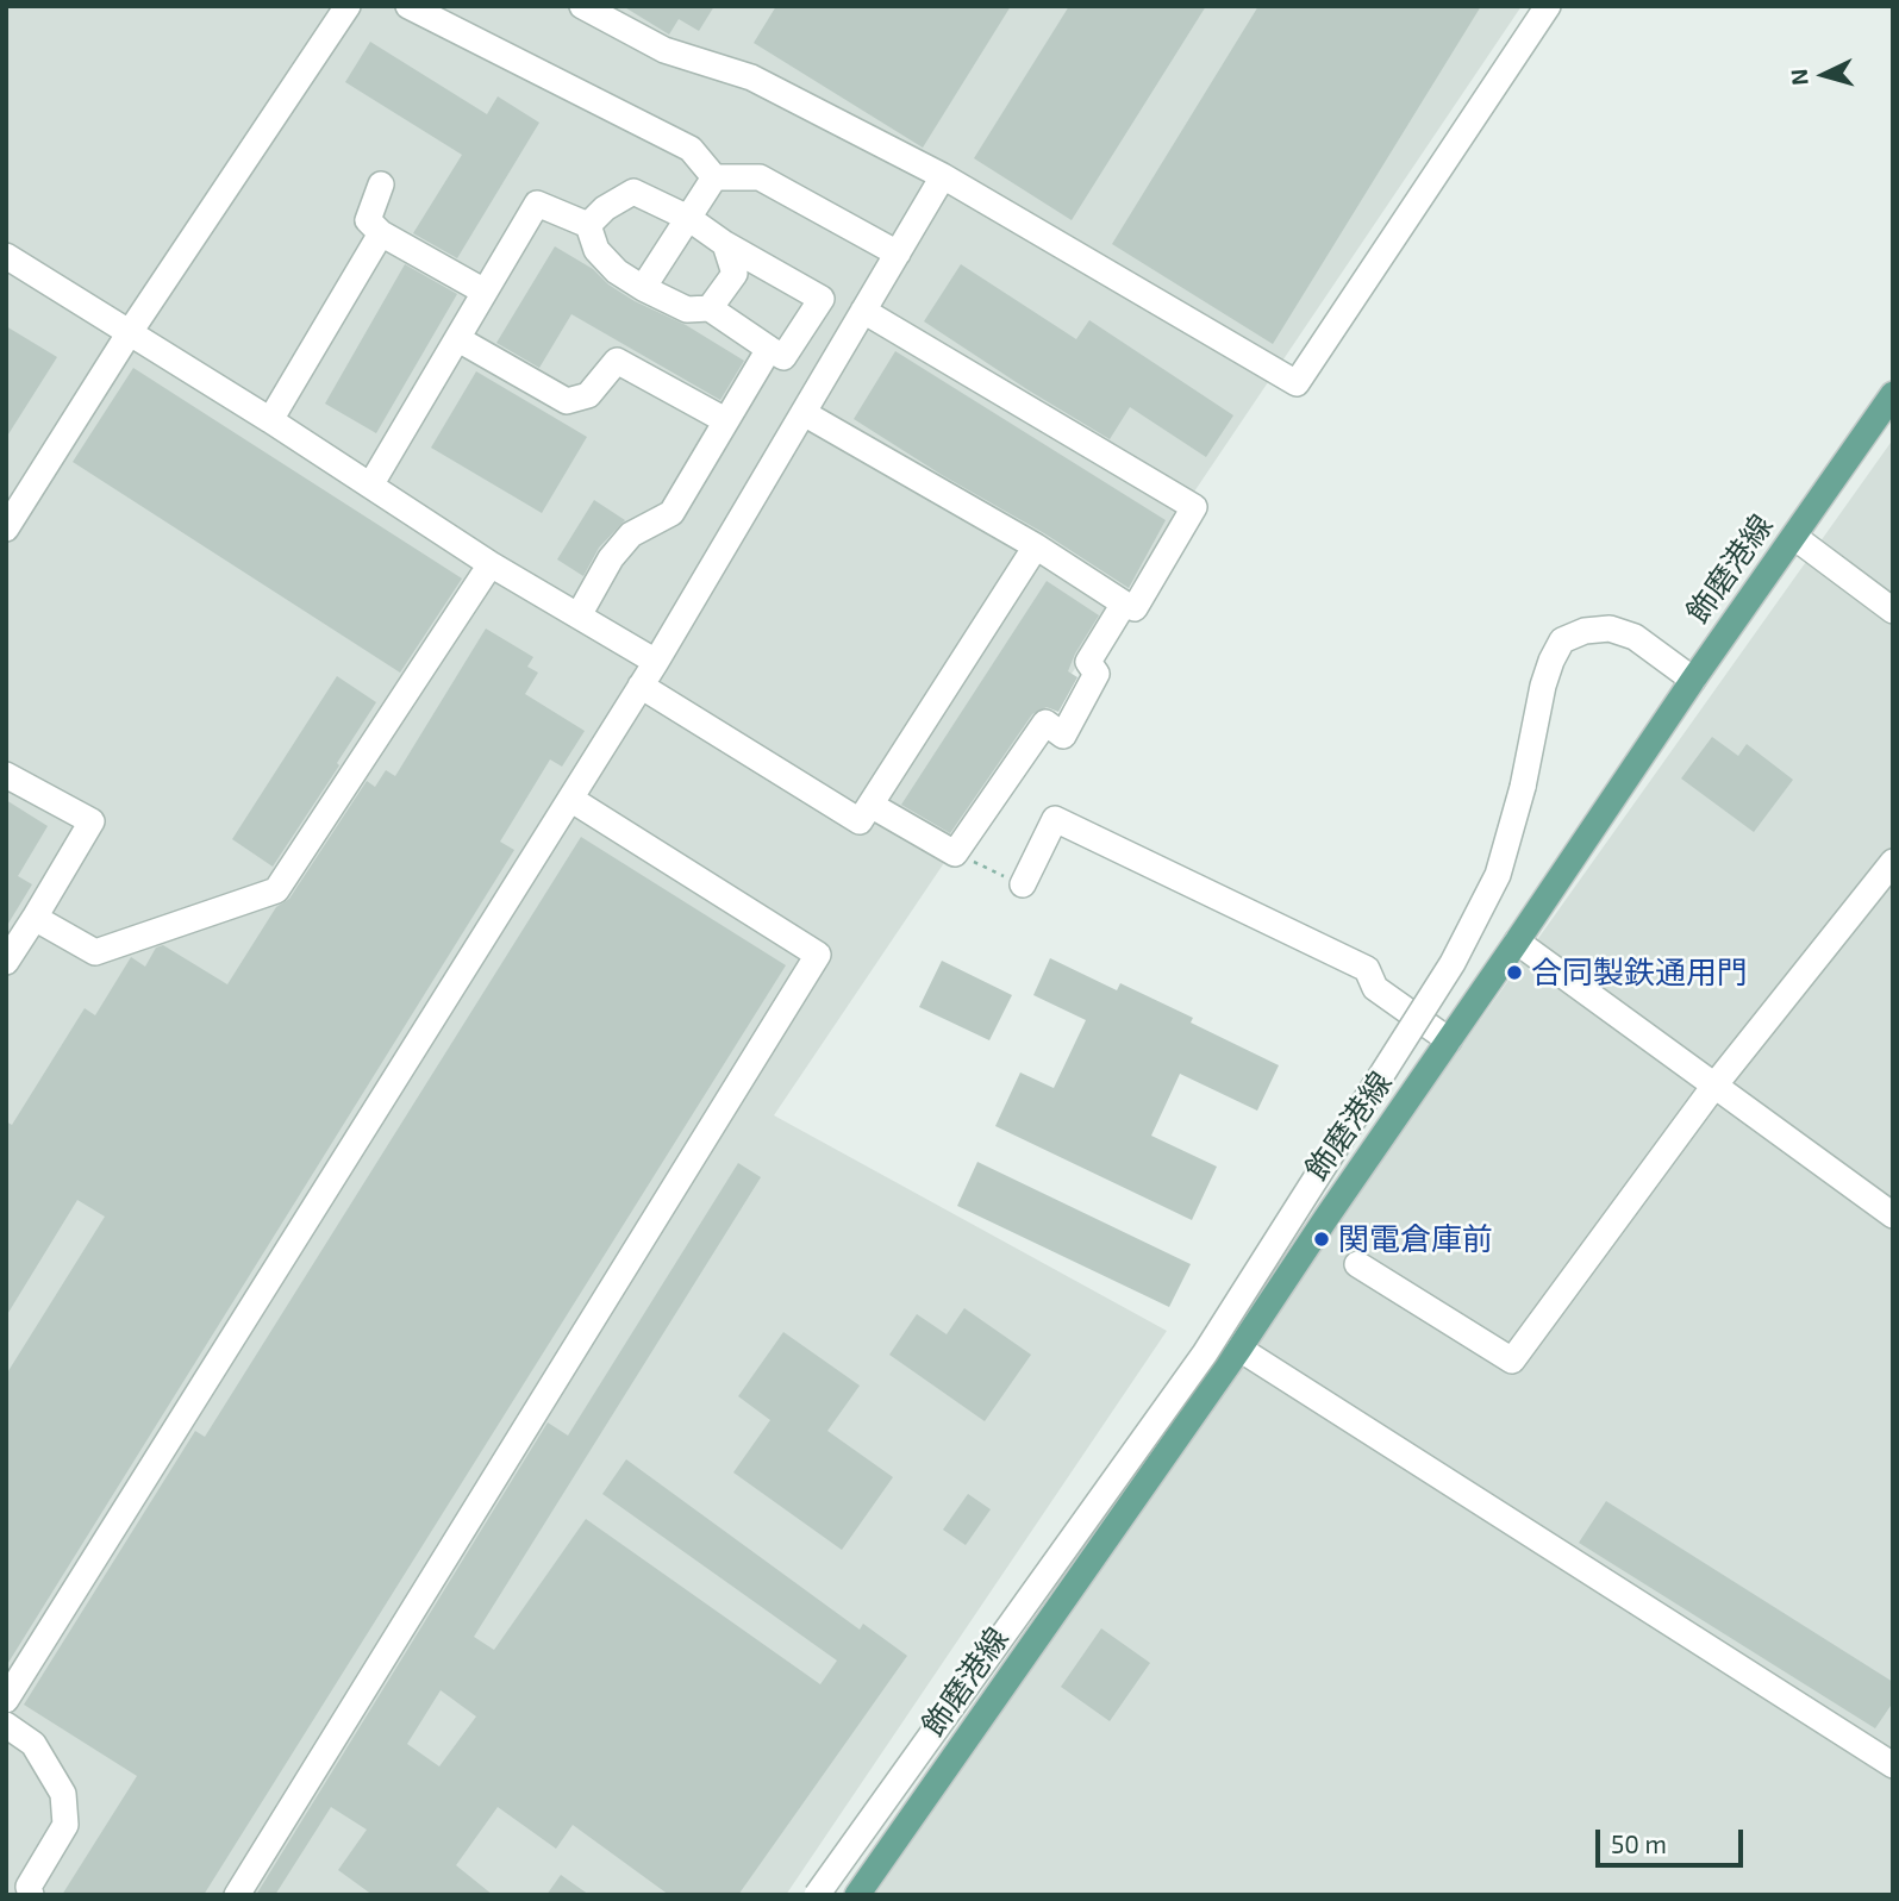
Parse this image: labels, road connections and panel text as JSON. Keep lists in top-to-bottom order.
{
  "streets": {
    "main road": ["飾磨港線"]
  },
  "places": ["合同製鉄通用門", "関電倉庫前"],
  "scale_bar": "50 m",
  "north": "left"
}
